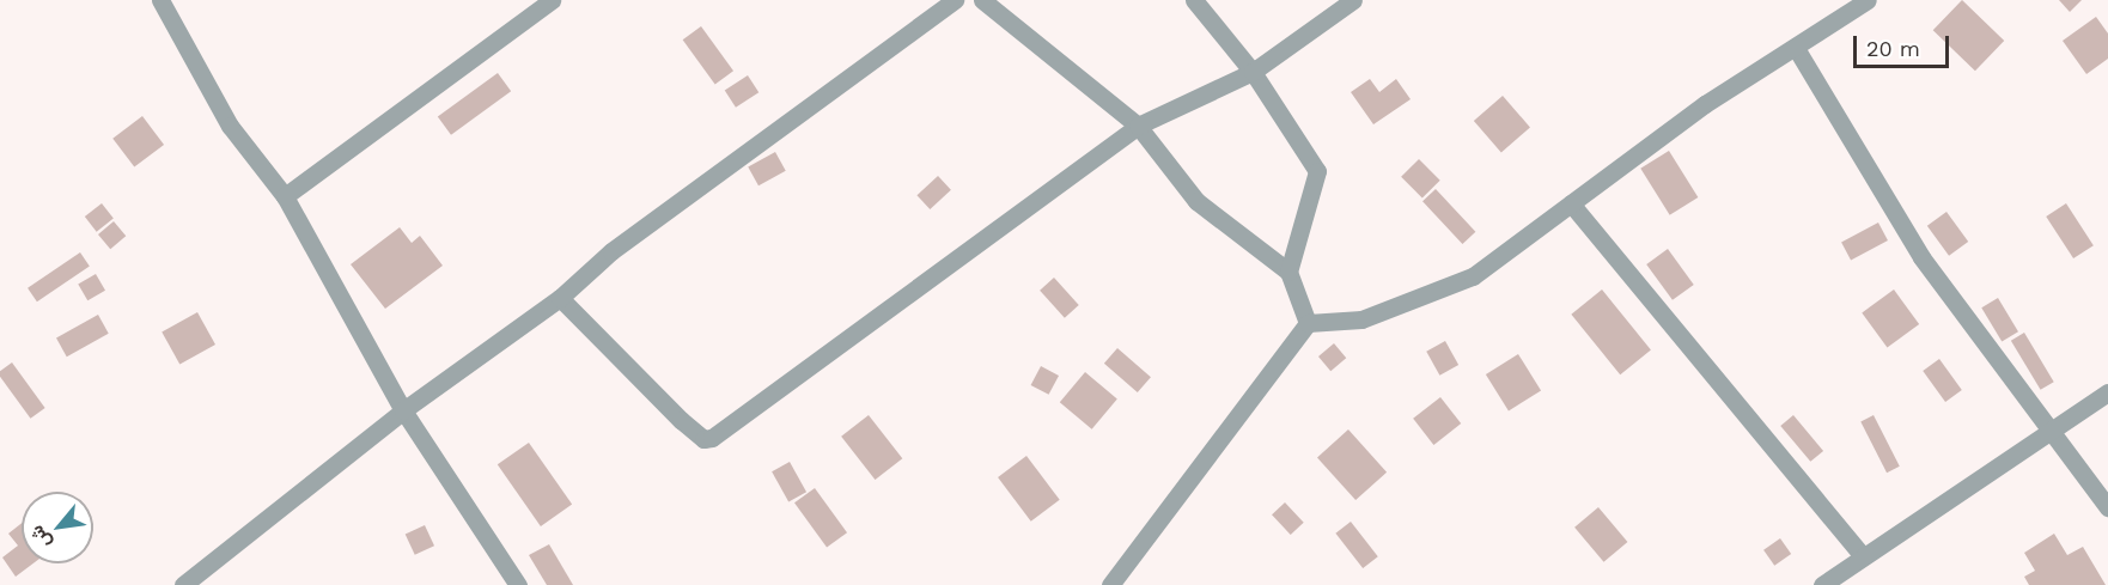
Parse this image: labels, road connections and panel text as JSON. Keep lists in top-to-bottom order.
{
  "scale_bar": "20 m",
  "north": "bottom left"
}
